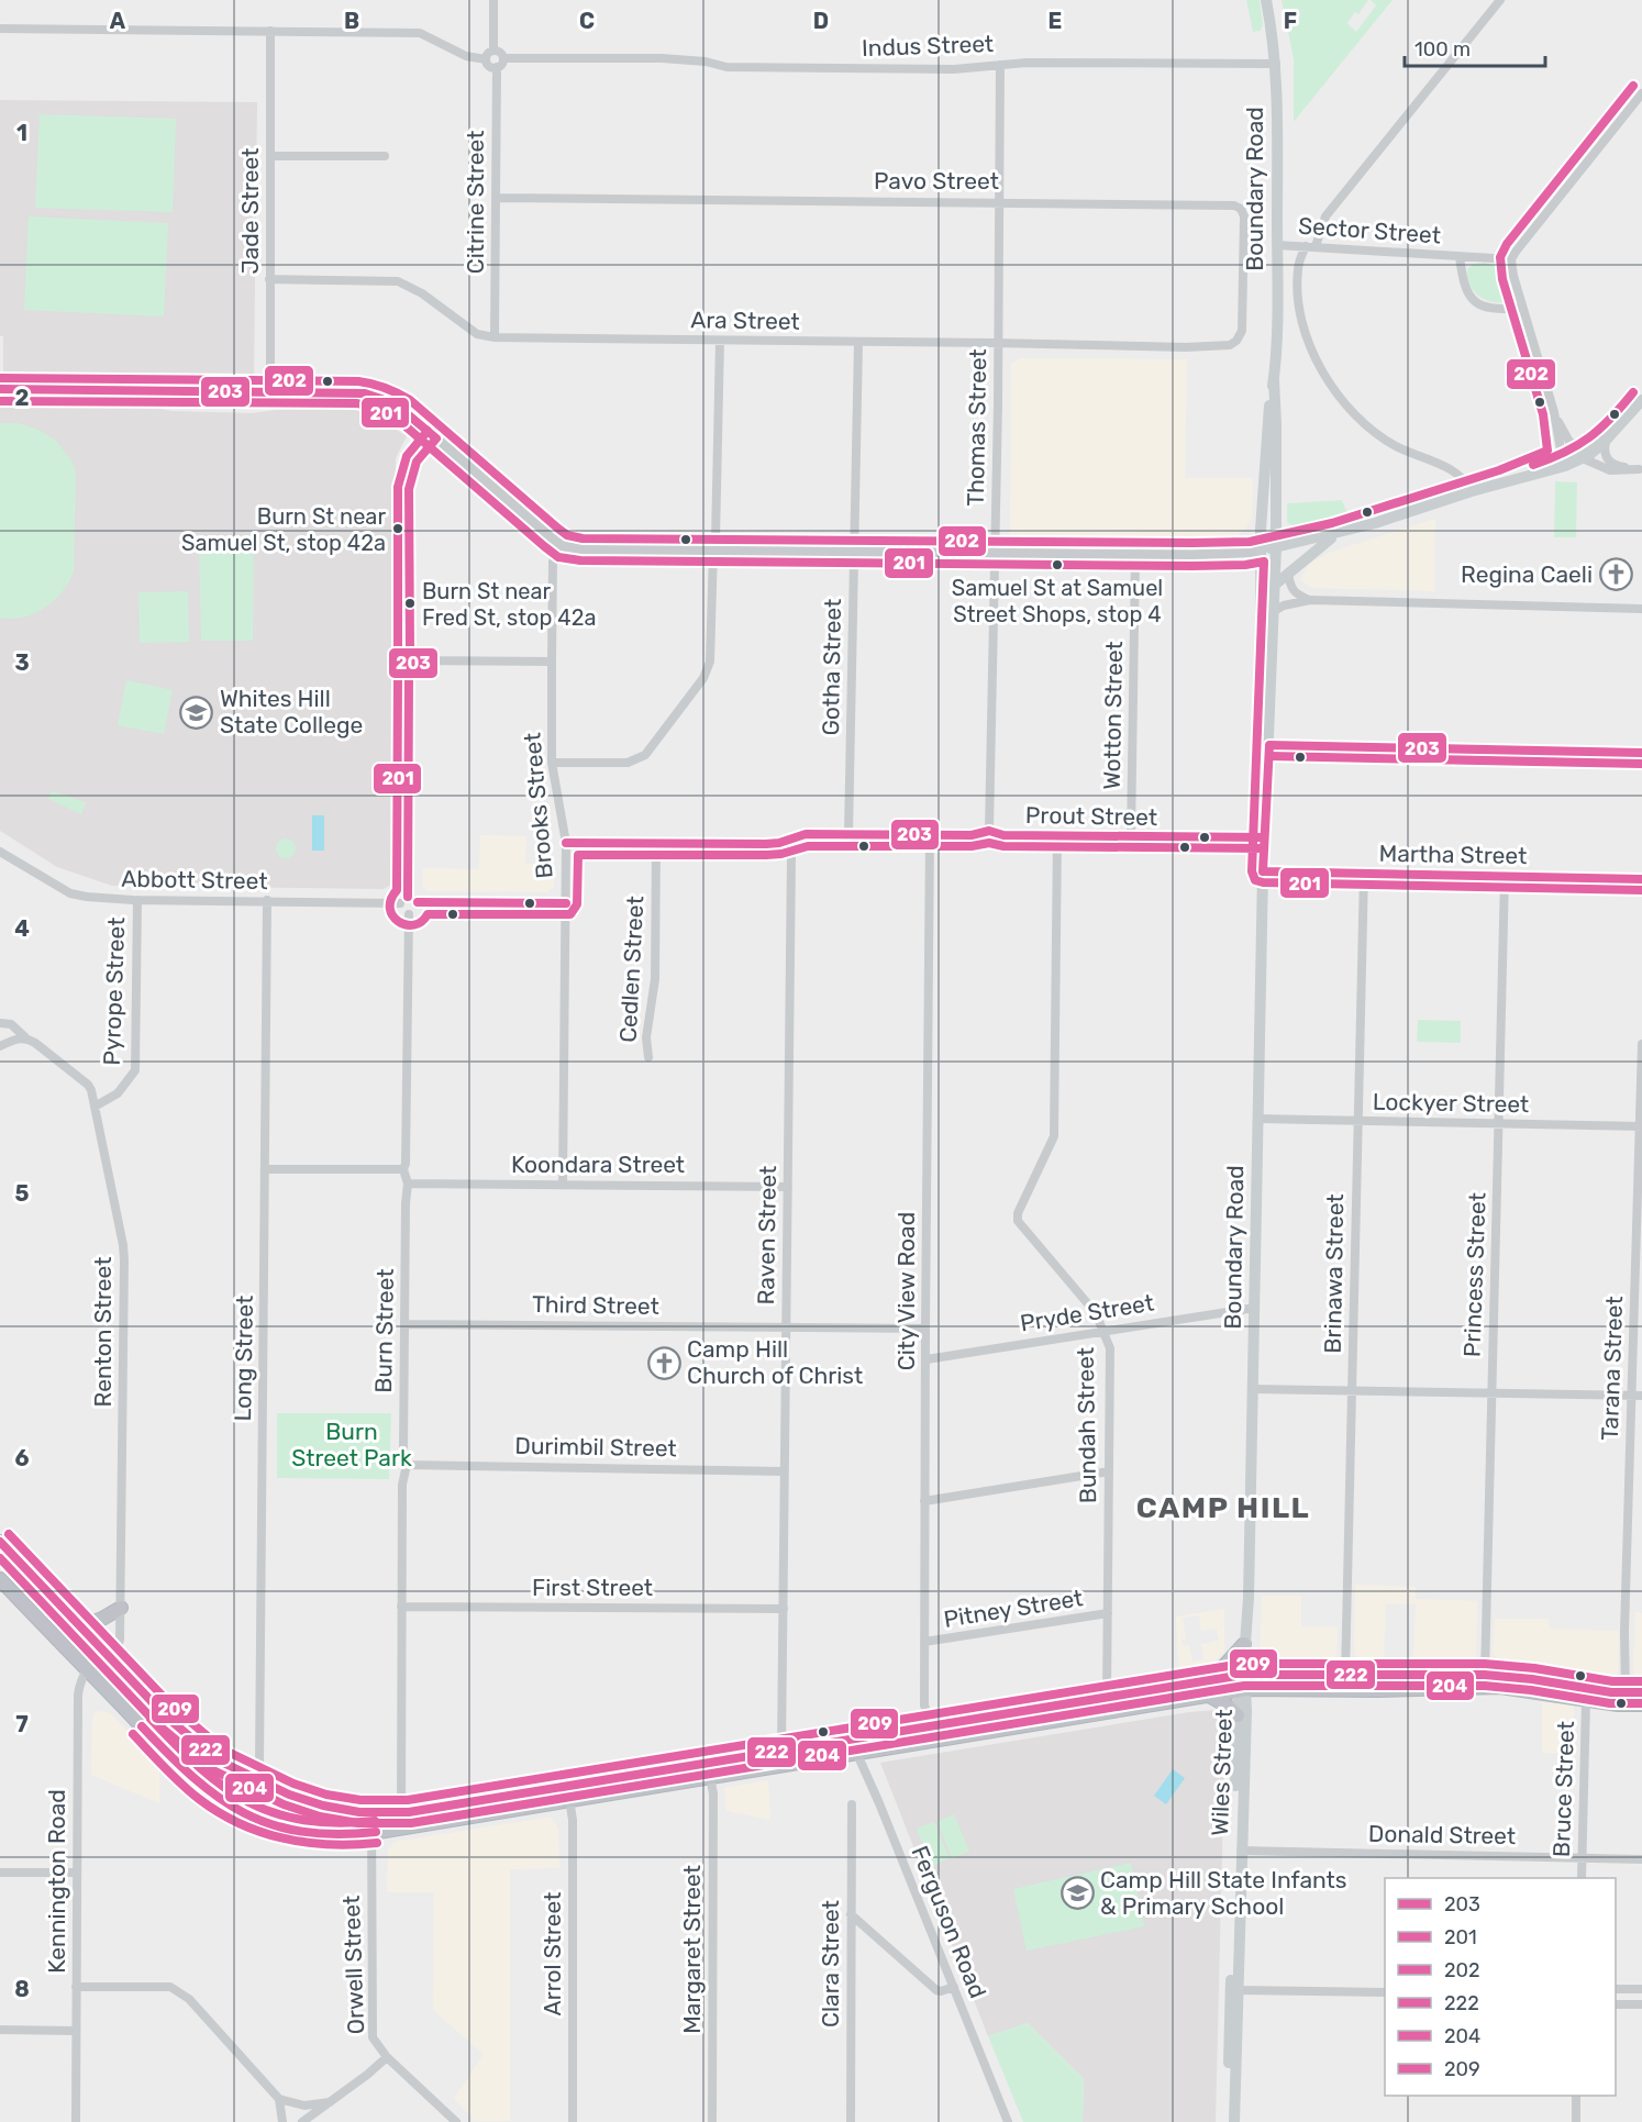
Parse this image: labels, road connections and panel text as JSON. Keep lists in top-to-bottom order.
{
  "streets": {
    "main road": ["Boundary Road", "Wiles Street"],
    "street": [
      "Indus Street",
      "Pavo Street",
      "Citrine Street",
      "Jade Street",
      "Sector Street",
      "Ara Street",
      "Thomas Street",
      "Gotha Street",
      "Wotton Street",
      "Brooks Street",
      "Prout Street",
      "Martha Street",
      "Abbott Street",
      "Cedlen Street",
      "Pyrope Street",
      "Lockyer Street",
      "Koondara Street",
      "Raven Street",
      "Brinawa Street",
      "Princess Street",
      "City View Road",
      "Third Street",
      "Pryde Street",
      "Burn Street",
      "Renton Street",
      "Long Street",
      "Tarana Street",
      "Bundah Street",
      "Durimbil Street",
      "First Street",
      "Pitney Street",
      "Bruce Street",
      "Donald Street",
      "Kennington Road",
      "Ferguson Road",
      "Margaret Street",
      "Arrol Street",
      "Clara Street",
      "Orwell Street"
    ]
  },
  "crossings": [
    ["Indus Street", "Boundary Road"],
    ["Indus Street", "Citrine Street"],
    ["Indus Street", "Thomas Street"],
    ["Pavo Street", "Citrine Street"],
    ["Pavo Street", "Ara Street"],
    ["Pavo Street", "Thomas Street"],
    ["Boundary Road", "Sector Street"],
    ["Boundary Road", "Prout Street"],
    ["Boundary Road", "Martha Street"],
    ["Boundary Road", "Lockyer Street"],
    ["Boundary Road", "Pryde Street"],
    ["Boundary Road", "Wiles Street"],
    ["Citrine Street", "Ara Street"],
    ["Jade Street", "Ara Street"],
    ["Ara Street", "Thomas Street"],
    ["Ara Street", "Gotha Street"],
    ["Thomas Street", "Prout Street"],
    ["Gotha Street", "Prout Street"],
    ["Wotton Street", "Prout Street"],
    ["Brooks Street", "Prout Street"],
    ["Brooks Street", "Koondara Street"],
    ["Prout Street", "Cedlen Street"],
    ["Prout Street", "Raven Street"],
    ["Prout Street", "City View Road"],
    ["Prout Street", "Bundah Street"],
    ["Martha Street", "Brinawa Street"],
    ["Martha Street", "Princess Street"],
    ["Abbott Street", "Pyrope Street"],
    ["Abbott Street", "Burn Street"],
    ["Abbott Street", "Long Street"],
    ["Pyrope Street", "Renton Street"],
    ["Lockyer Street", "Brinawa Street"],
    ["Lockyer Street", "Princess Street"],
    ["Lockyer Street", "Tarana Street"],
    ["Koondara Street", "Raven Street"],
    ["Koondara Street", "Burn Street"],
    ["Raven Street", "Third Street"],
    ["Raven Street", "Durimbil Street"],
    ["Raven Street", "First Street"],
    ["City View Road", "Pryde Street"],
    ["City View Road", "Pitney Street"],
    ["Third Street", "Burn Street"],
    ["Pryde Street", "Bundah Street"],
    ["Burn Street", "Durimbil Street"],
    ["Burn Street", "First Street"],
    ["Bundah Street", "Pitney Street"],
    ["Wiles Street", "Donald Street"],
    ["Bruce Street", "Donald Street"]
  ],
  "districts": ["CAMP HILL"],
  "parks": ["Burn Street Park"],
  "places": {
    "other": ["Burn St near Samuel St, stop 42a", "Samuel St at Samuel Street Shops, stop 4", "Burn St near Fred St, stop 42a"],
    "church": ["Regina Caeli", "Camp Hill Church of Christ"],
    "school or university": ["Whites Hill State College", "Camp Hill State Infants & Primary School"]
  },
  "lines": [
    "transit line 202",
    "transit line 203",
    "transit line 201",
    "transit line 209",
    "transit line 222",
    "transit line 204"
  ],
  "legend": [
    "203",
    "201",
    "202",
    "222",
    "204",
    "209"
  ],
  "scale_bar": "100 m",
  "grid": {
    "columns": [
      "A",
      "B",
      "C",
      "D",
      "E",
      "F"
    ],
    "rows": [
      "1",
      "2",
      "3",
      "4",
      "5",
      "6",
      "7",
      "8"
    ]
  }
}
